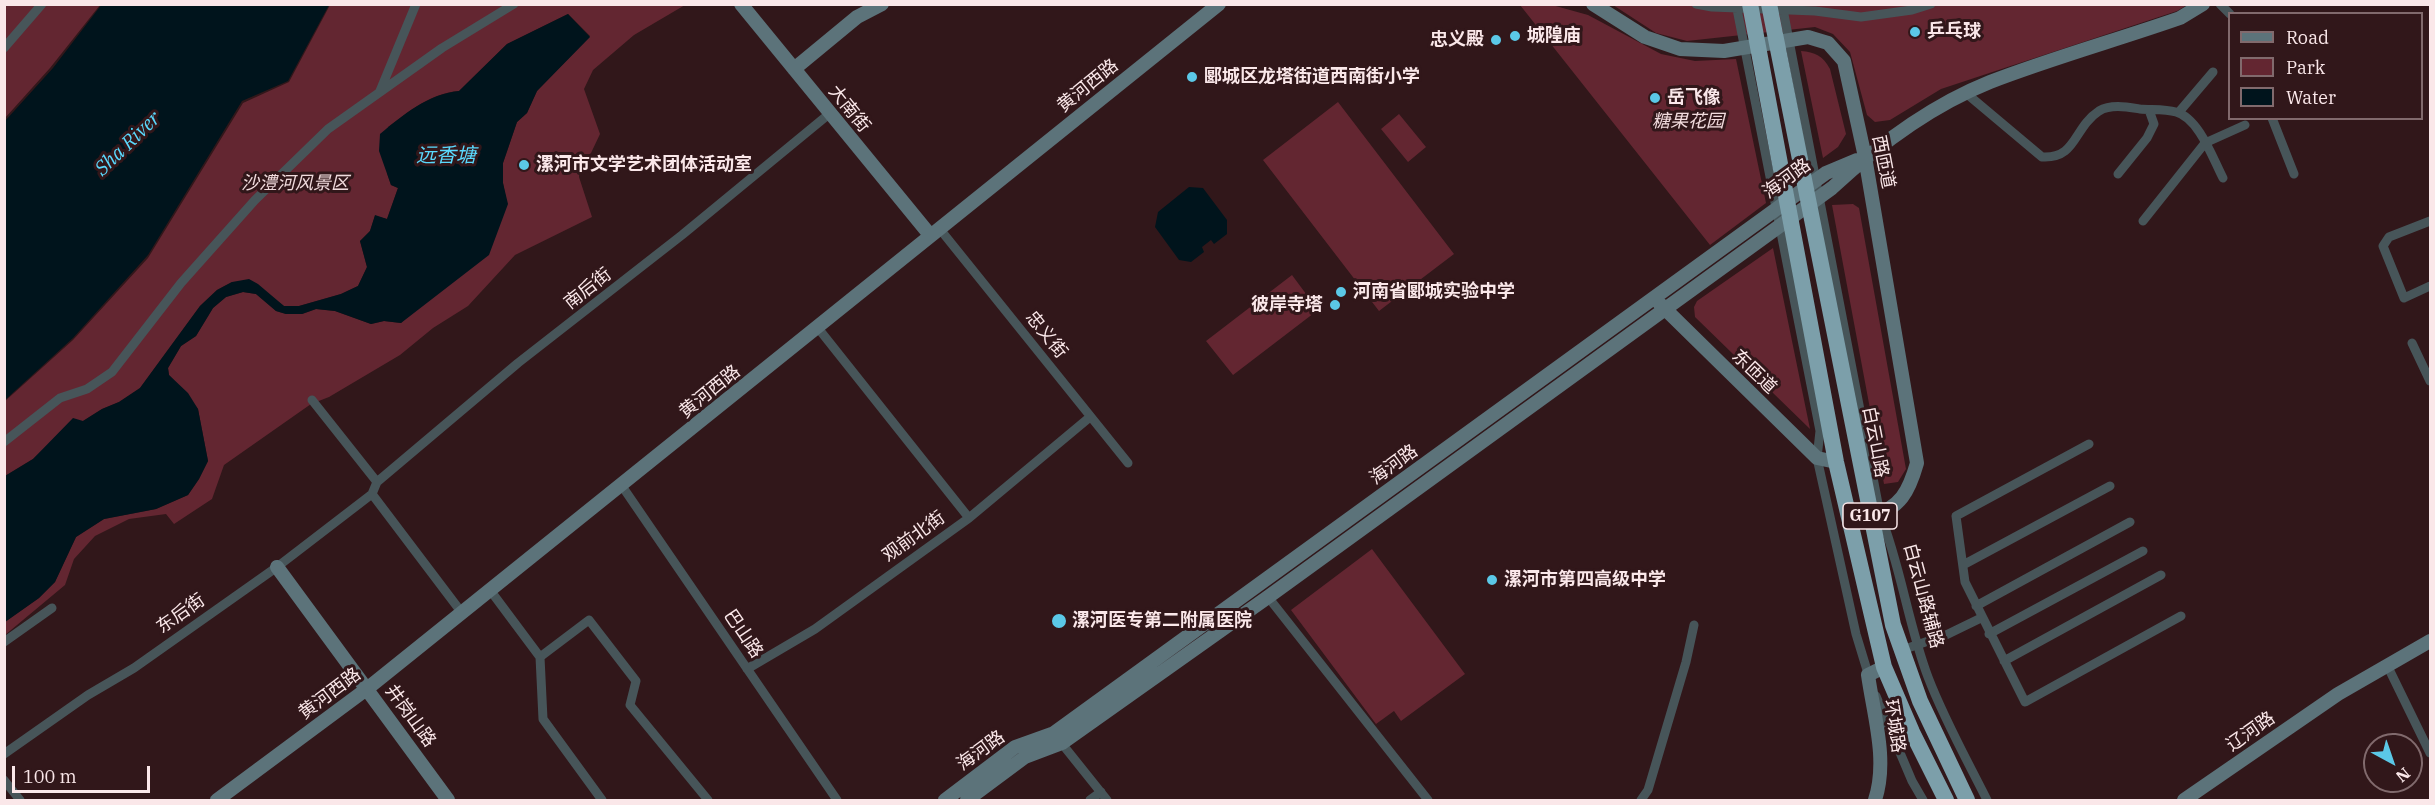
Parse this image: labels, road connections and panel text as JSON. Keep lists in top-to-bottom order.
{
  "streets": {
    "highway": ["白云山路", "G107"],
    "street": [
      "黄河西路",
      "大南街",
      "西匝道",
      "海河路",
      "南后街",
      "忠义街",
      "东匝道",
      "观前北街",
      "白云山路辅路",
      "东后街",
      "巴山路",
      "井岗山路",
      "环城路",
      "辽河路"
    ]
  },
  "crossings": [
    ["黄河西路", "大南街"],
    ["黄河西路", "忠义街"],
    ["黄河西路", "巴山路"],
    ["黄河西路", "井岗山路"],
    ["大南街", "南后街"],
    ["大南街", "忠义街"],
    ["西匝道", "海河路"],
    ["西匝道", "白云山路"],
    ["西匝道", "白云山路辅路"],
    ["海河路", "东匝道"],
    ["忠义街", "观前北街"],
    ["白云山路", "G107"],
    ["白云山路", "白云山路辅路"],
    ["观前北街", "巴山路"],
    ["东后街", "井岗山路"]
  ],
  "water": ["Sha River", "远香塘"],
  "parks": ["糖果花园", "沙澧河风景区"],
  "places": [
    "乒乓球",
    "城隍庙",
    "忠义殿",
    "郾城区龙塔街道西南街小学",
    "岳飞像",
    "漯河市文学艺术团体活动室",
    "河南省郾城实验中学",
    "彼岸寺塔",
    "漯河市第四高级中学",
    "漯河医专第二附属医院"
  ],
  "legend": ["Road", "Park", "Water"],
  "scale_bar": "100 m",
  "north": "bottom right"
}
